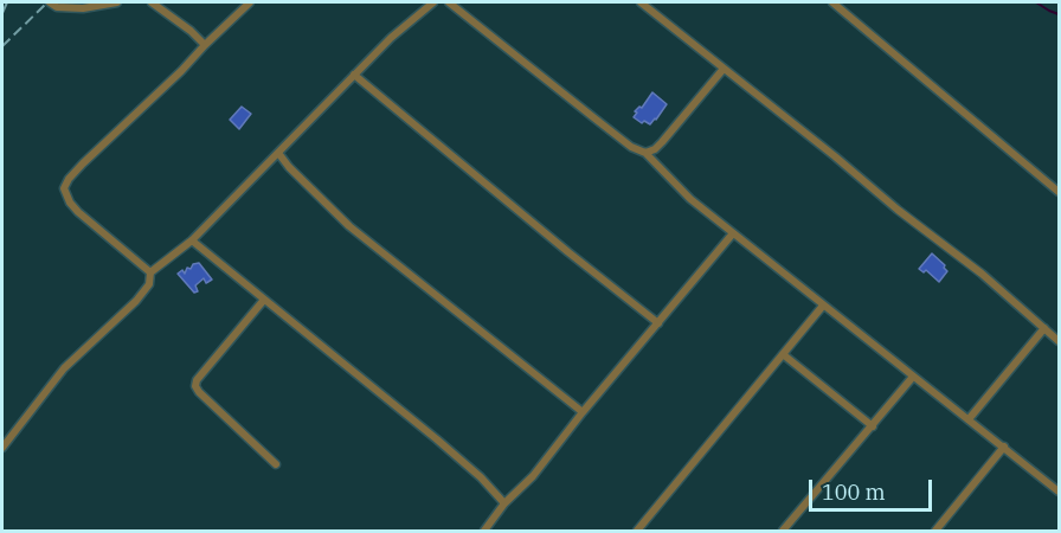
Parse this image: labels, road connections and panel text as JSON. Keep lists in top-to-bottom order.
{
  "scale_bar": "100 m"
}
